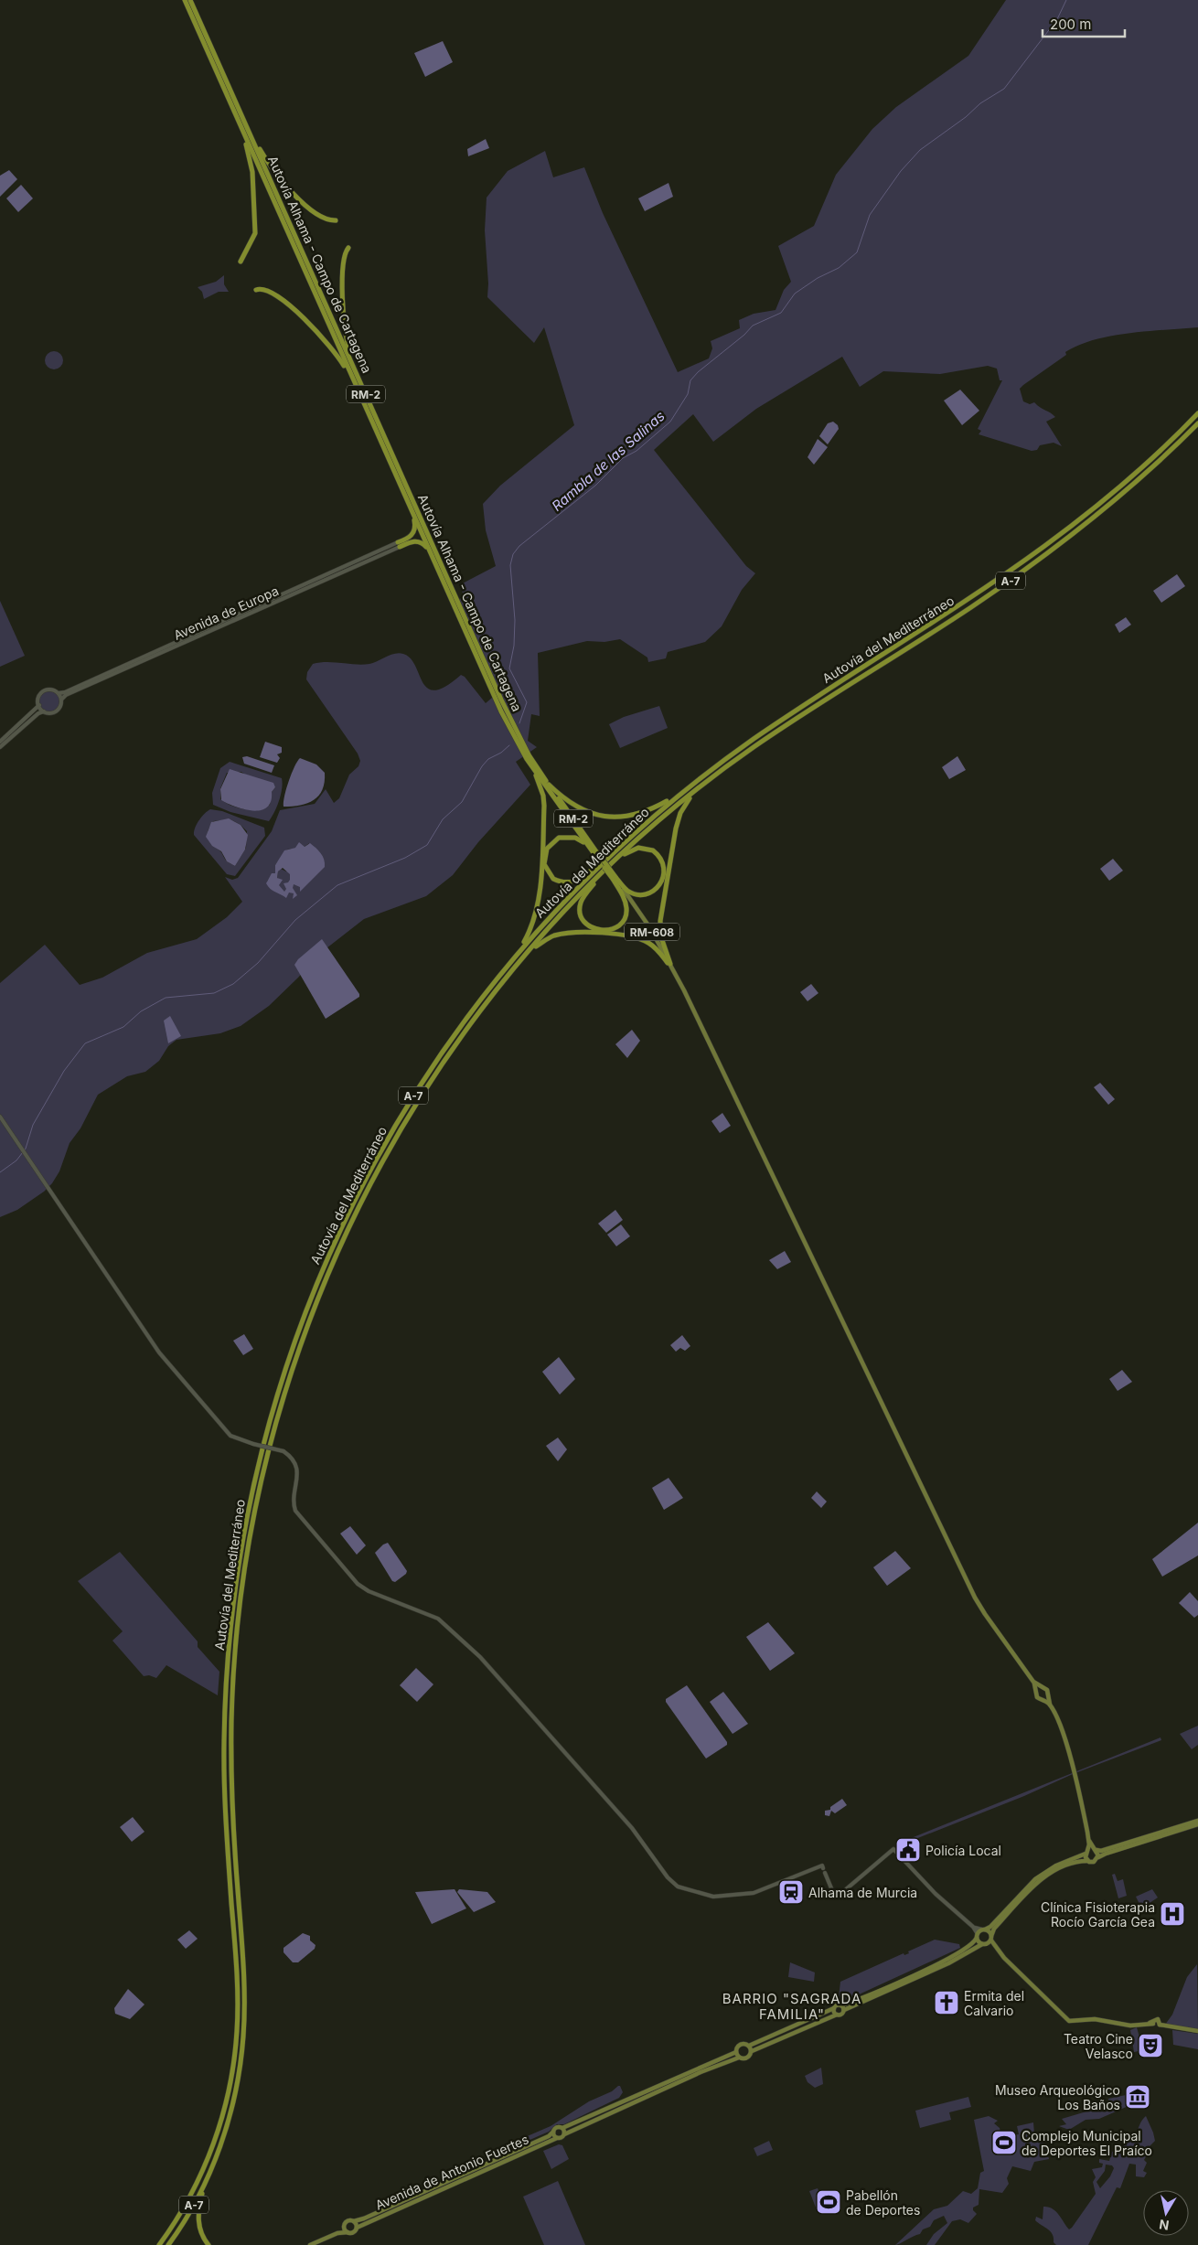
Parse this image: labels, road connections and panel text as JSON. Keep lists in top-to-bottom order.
{
  "streets": {
    "highway": [
      "Autovía Alhama - Campo de Cartagena",
      "RM-2",
      "A-7",
      "Autovía del Mediterráneo"
    ],
    "main road": ["Avenida de Europa", "Avenida de Antonio Fuertes"]
  },
  "crossings": [
    ["Autovía Alhama - Campo de Cartagena", "RM-2"]
  ],
  "districts": ["BARRIO \"SAGRADA FAMILIA\""],
  "water": ["Rambla de las Salinas"],
  "places": {
    "public building": ["Policía Local"],
    "station": ["Alhama de Murcia"],
    "hospital": ["Clínica Fisioterapia Rocío García Gea"],
    "church": ["Ermita del Calvario"],
    "theatre": ["Teatro Cine Velasco"],
    "museum": ["Museo Arqueológico Los Baños"],
    "sports": ["Complejo Municipal de Deportes El Praíco", "Pabellón de Deportes"]
  },
  "scale_bar": "200 m",
  "north": "bottom"
}
